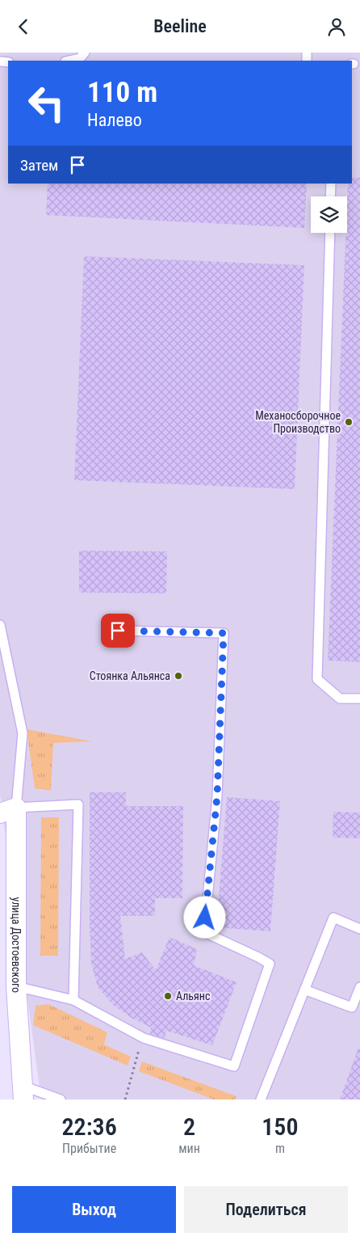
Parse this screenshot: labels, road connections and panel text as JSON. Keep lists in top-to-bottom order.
{
  "streets": {
    "street": ["улица Достоевского"]
  },
  "places": ["Механосборочное Производство", "Стоянка Альянса", "Альянс"],
  "page": {
    "header": "Beeline",
    "turn": ["110 m", "Налево"],
    "then": "Затем",
    "eta": [
      "22:36",
      "Прибытие",
      "2",
      "мин",
      "150",
      "m"
    ],
    "buttons": ["Выход", "Поделиться"]
  }
}
